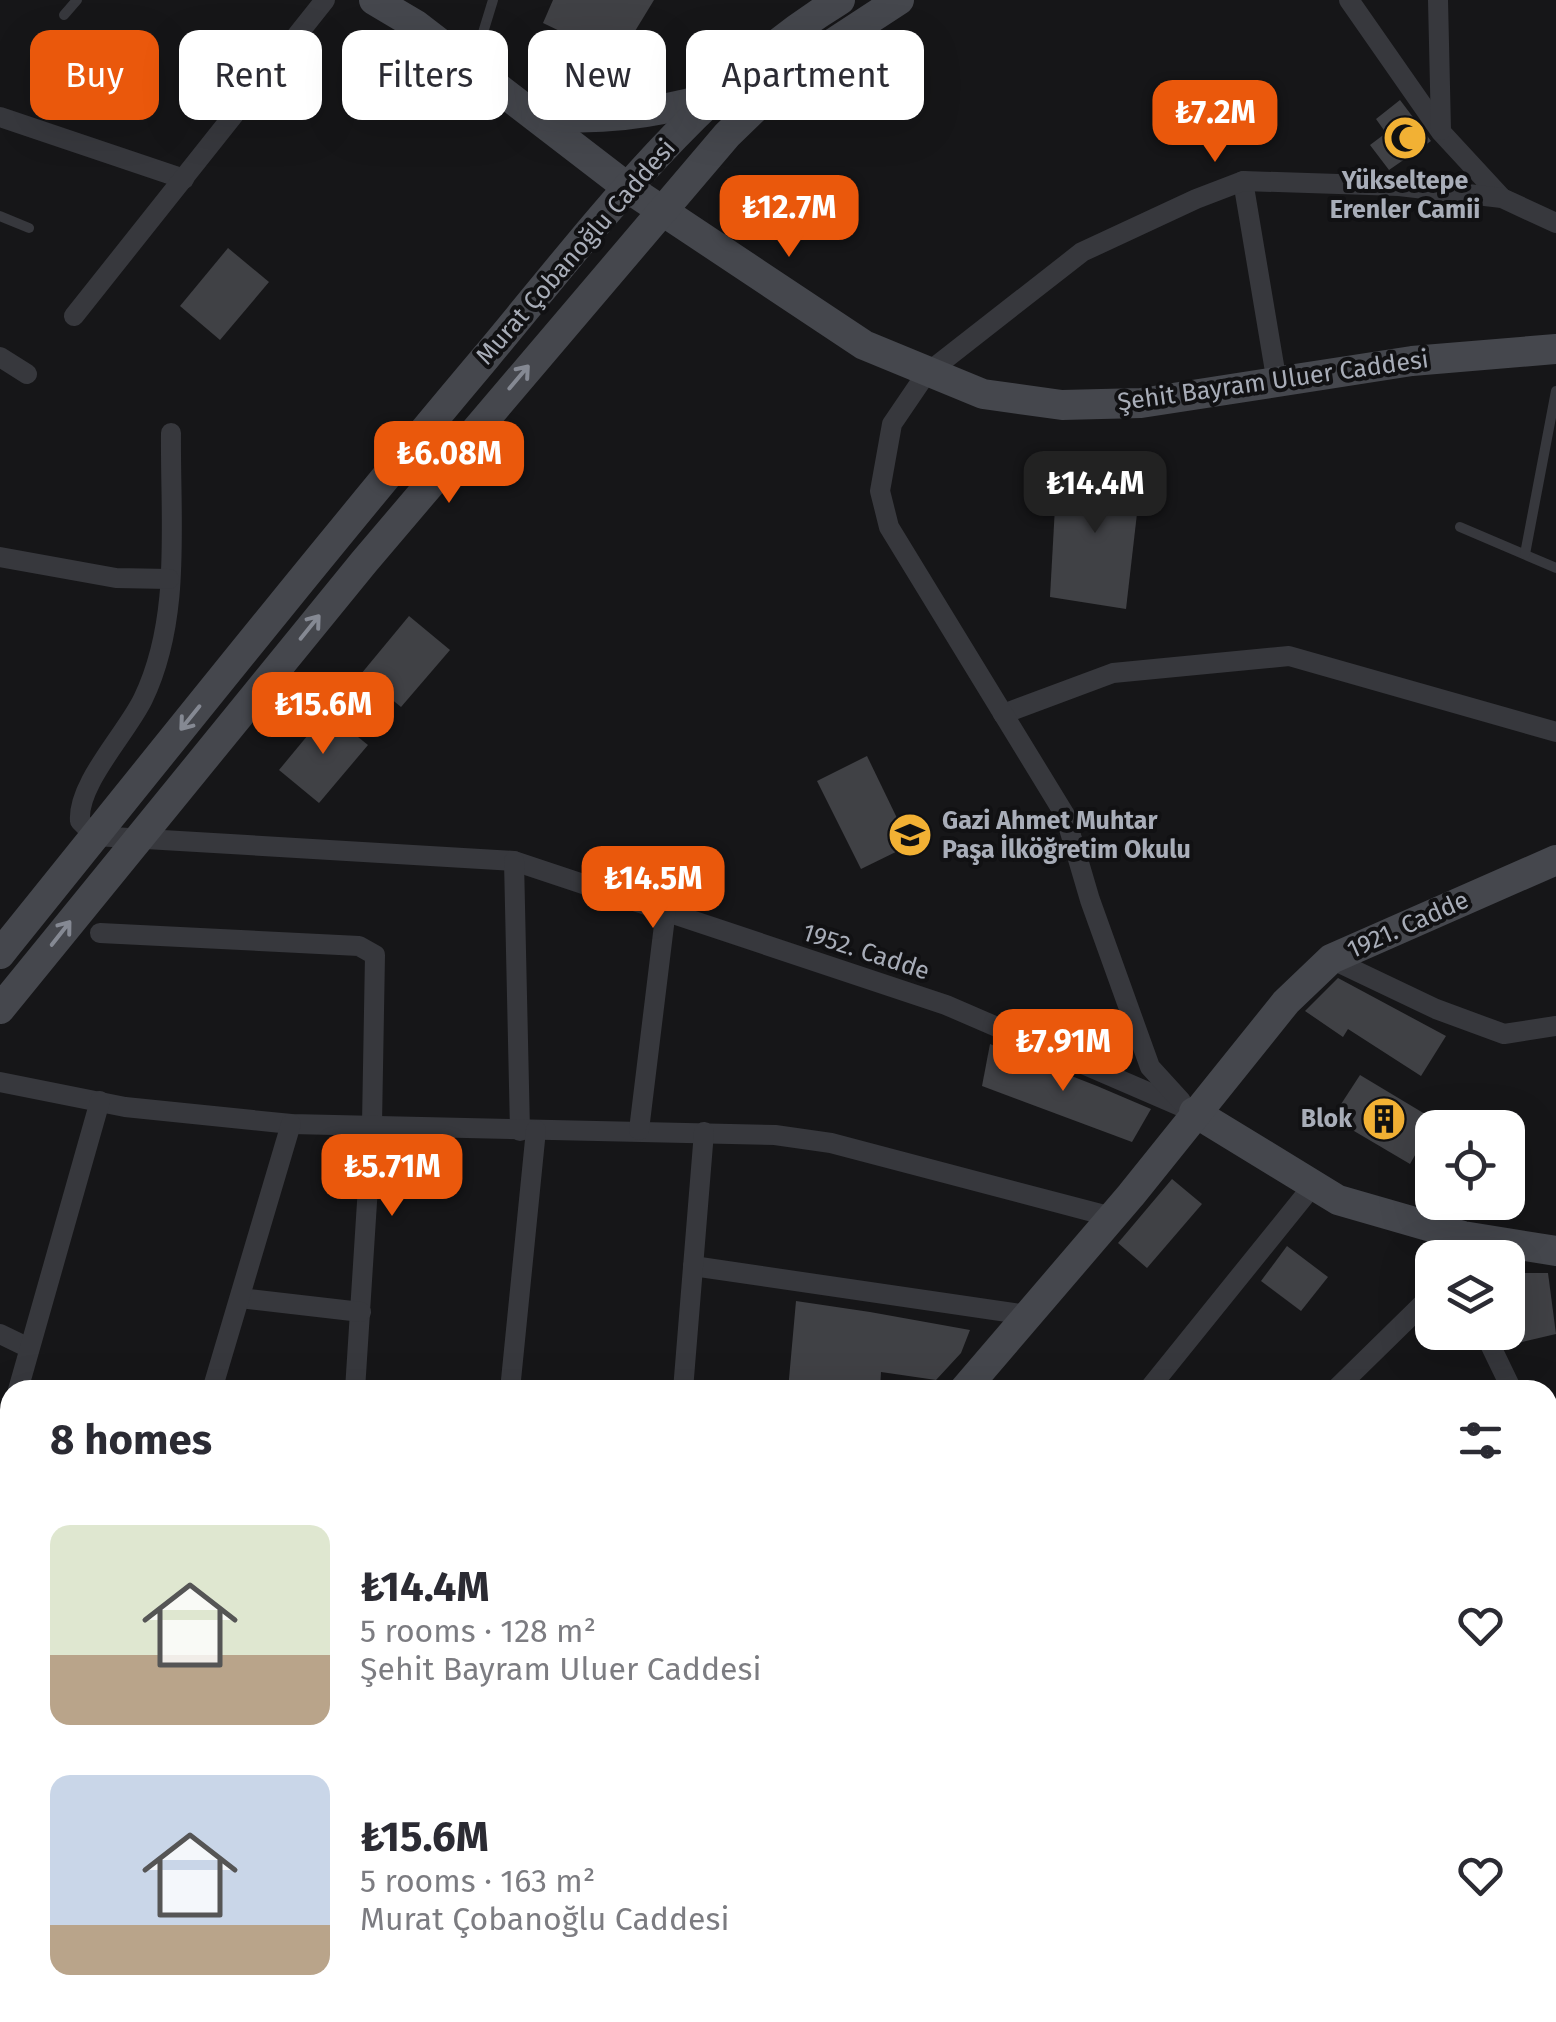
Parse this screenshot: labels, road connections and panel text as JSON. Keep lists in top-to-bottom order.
{
  "streets": {
    "main road": ["Murat Çobanoğlu Caddesi", "Şehit Bayram Uluer Caddesi", "1921. Cadde"],
    "street": ["1952. Cadde"]
  },
  "crossings": [
    ["Murat Çobanoğlu Caddesi", "Şehit Bayram Uluer Caddesi"],
    ["Murat Çobanoğlu Caddesi", "1952. Cadde"],
    ["1921. Cadde", "1952. Cadde"]
  ],
  "places": {
    "mosque": ["Yükseltepe Erenler Camii"],
    "school or university": ["Gazi Ahmet Muhtar Paşa İlköğretim Okulu"],
    "building": ["Blok"]
  },
  "page": {
    "chip": [
      "Buy",
      "Rent",
      "Filters",
      "New",
      "Apartment"
    ],
    "price": [
      "₺7.2M",
      "₺12.7M",
      "₺6.08M",
      "₺14.4M",
      "₺15.6M",
      "₺14.5M",
      "₺7.91M",
      "₺5.71M"
    ],
    "heading": "8 homes",
    "list": [
      {
        "name": "₺14.4M",
        "note": "5 rooms · 128 m² · Şehit Bayram Uluer Caddesi"
      },
      {
        "name": "₺15.6M",
        "note": "5 rooms · 163 m² · Murat Çobanoğlu Caddesi"
      }
    ]
  }
}
